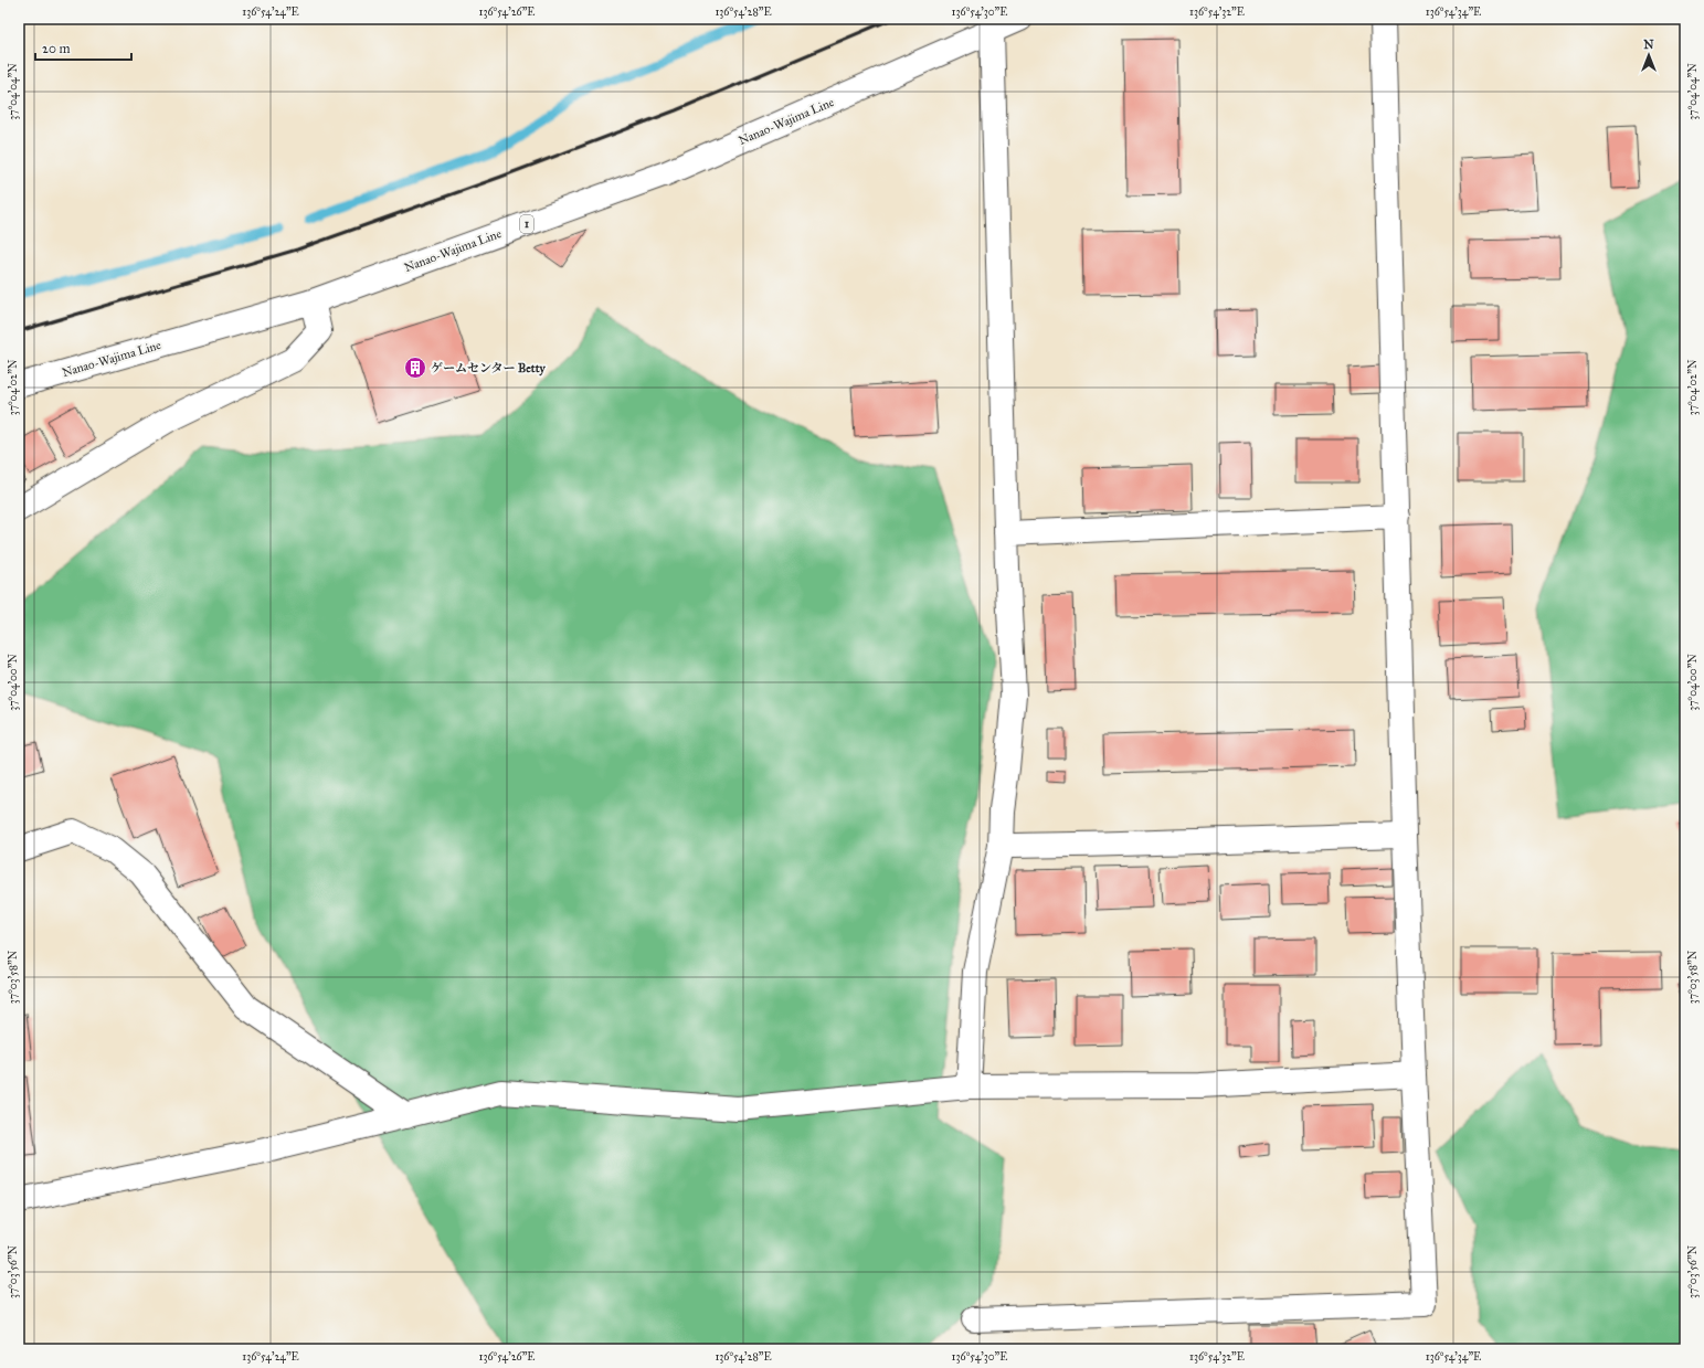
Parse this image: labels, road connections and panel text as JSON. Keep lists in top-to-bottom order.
{
  "streets": {
    "street": ["Nanao-Wajima Line", "1"]
  },
  "places": {
    "building": ["ゲームセンター Betty"]
  },
  "scale_bar": "20 m",
  "north": "top",
  "coordinates": [
    "136°54'24\"E",
    "136°54'26\"E",
    "136°54'28\"E",
    "136°54'30\"E",
    "136°54'32\"E",
    "136°54'34\"E",
    "37°04'04\"N",
    "37°04'02\"N",
    "37°04'00\"N",
    "37°03'58\"N",
    "37°03'56\"N"
  ]
}
